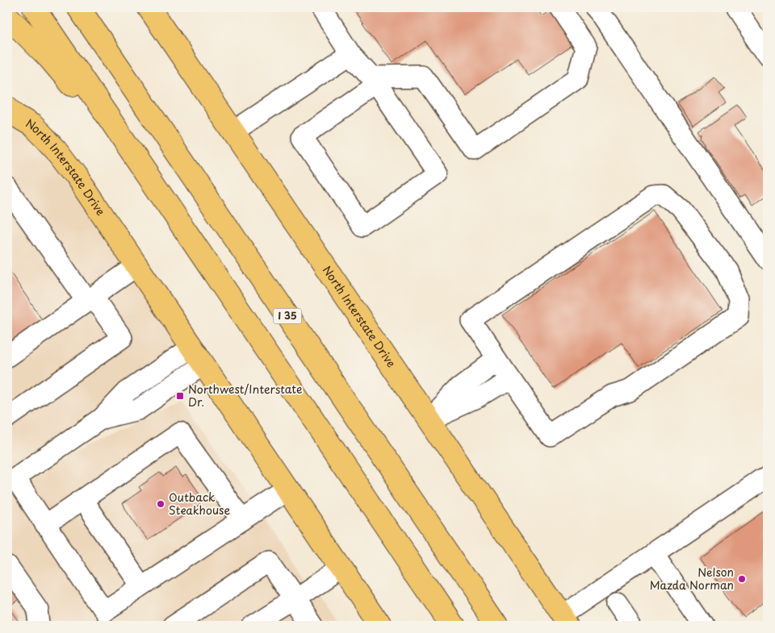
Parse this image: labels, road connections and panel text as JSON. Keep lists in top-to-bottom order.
{
  "streets": {
    "main road": ["North Interstate Drive", "I 35"]
  },
  "places": {
    "transit": ["Northwest/Interstate Dr."],
    "other": ["Outback Steakhouse", "Nelson Mazda Norman"]
  }
}
